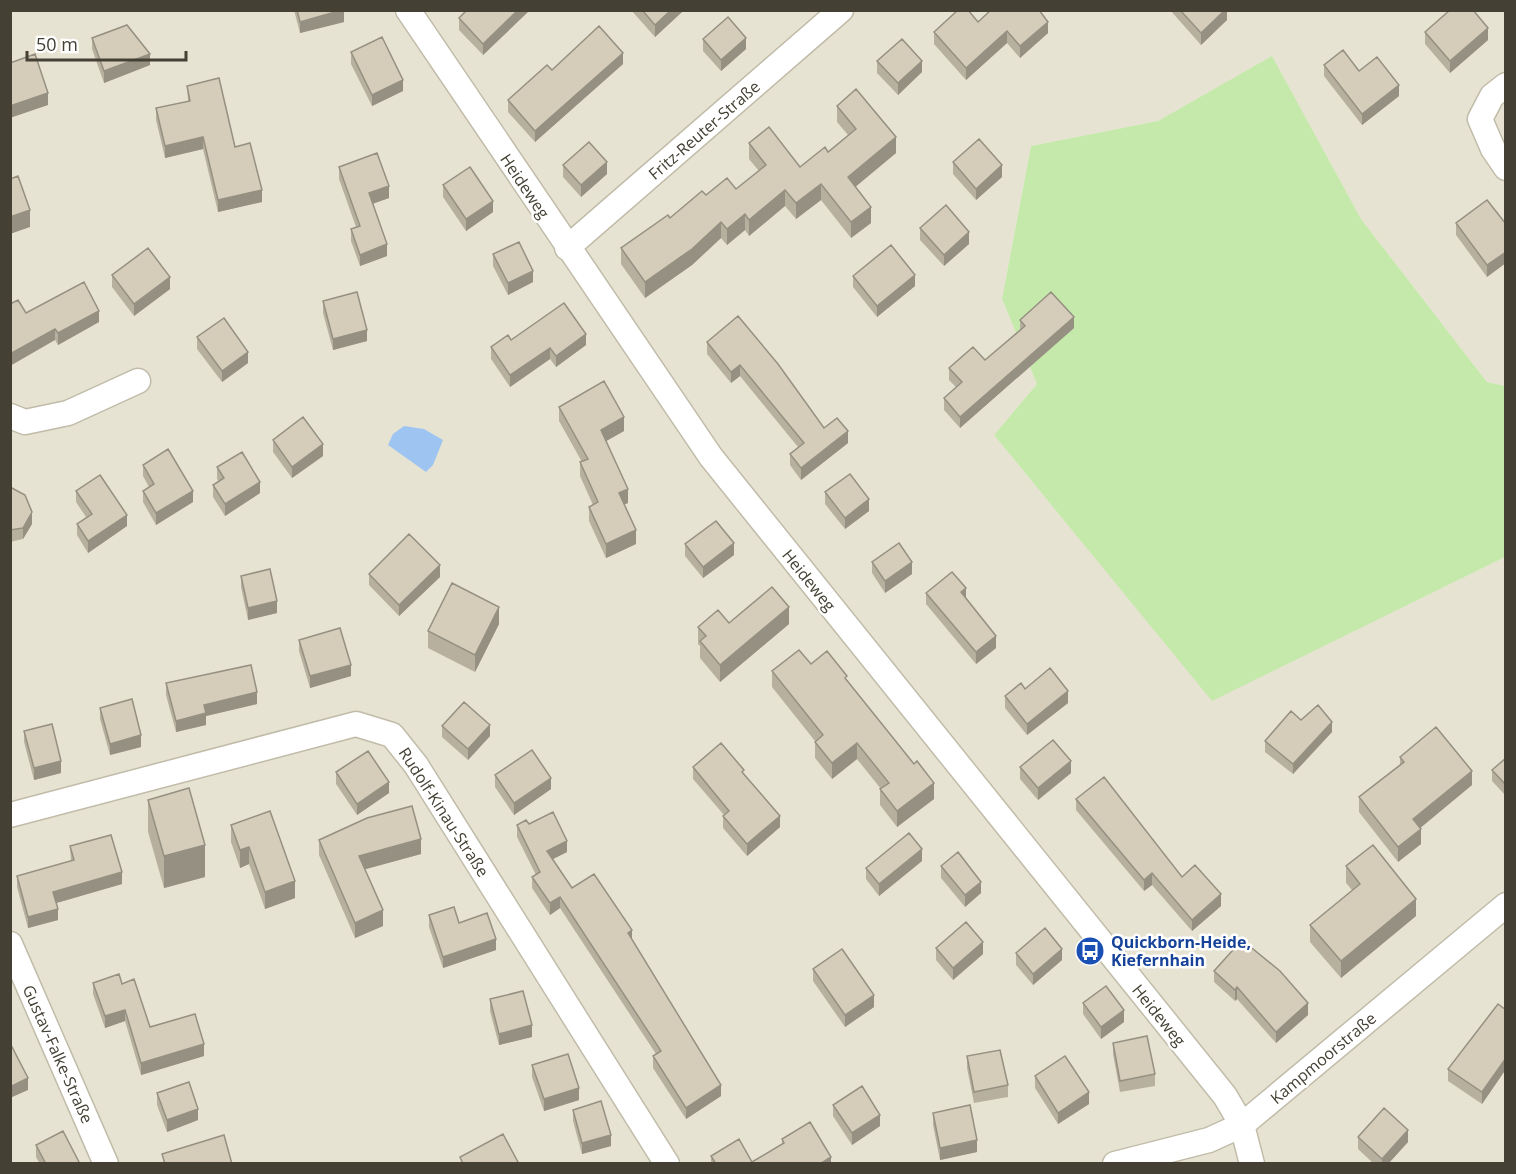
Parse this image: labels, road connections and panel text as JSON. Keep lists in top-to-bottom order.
{
  "streets": {
    "street": [
      "Fritz-Reuter-Straße",
      "Heideweg",
      "Rudolf-Kinau-Straße",
      "Gustav-Falke-Straße",
      "Kampmoorstraße"
    ]
  },
  "crossings": [
    ["Fritz-Reuter-Straße", "Heideweg"],
    ["Heideweg", "Kampmoorstraße"]
  ],
  "places": {
    "bus stop": ["Quickborn-Heide, Kiefernhain"]
  },
  "scale_bar": "50 m"
}
